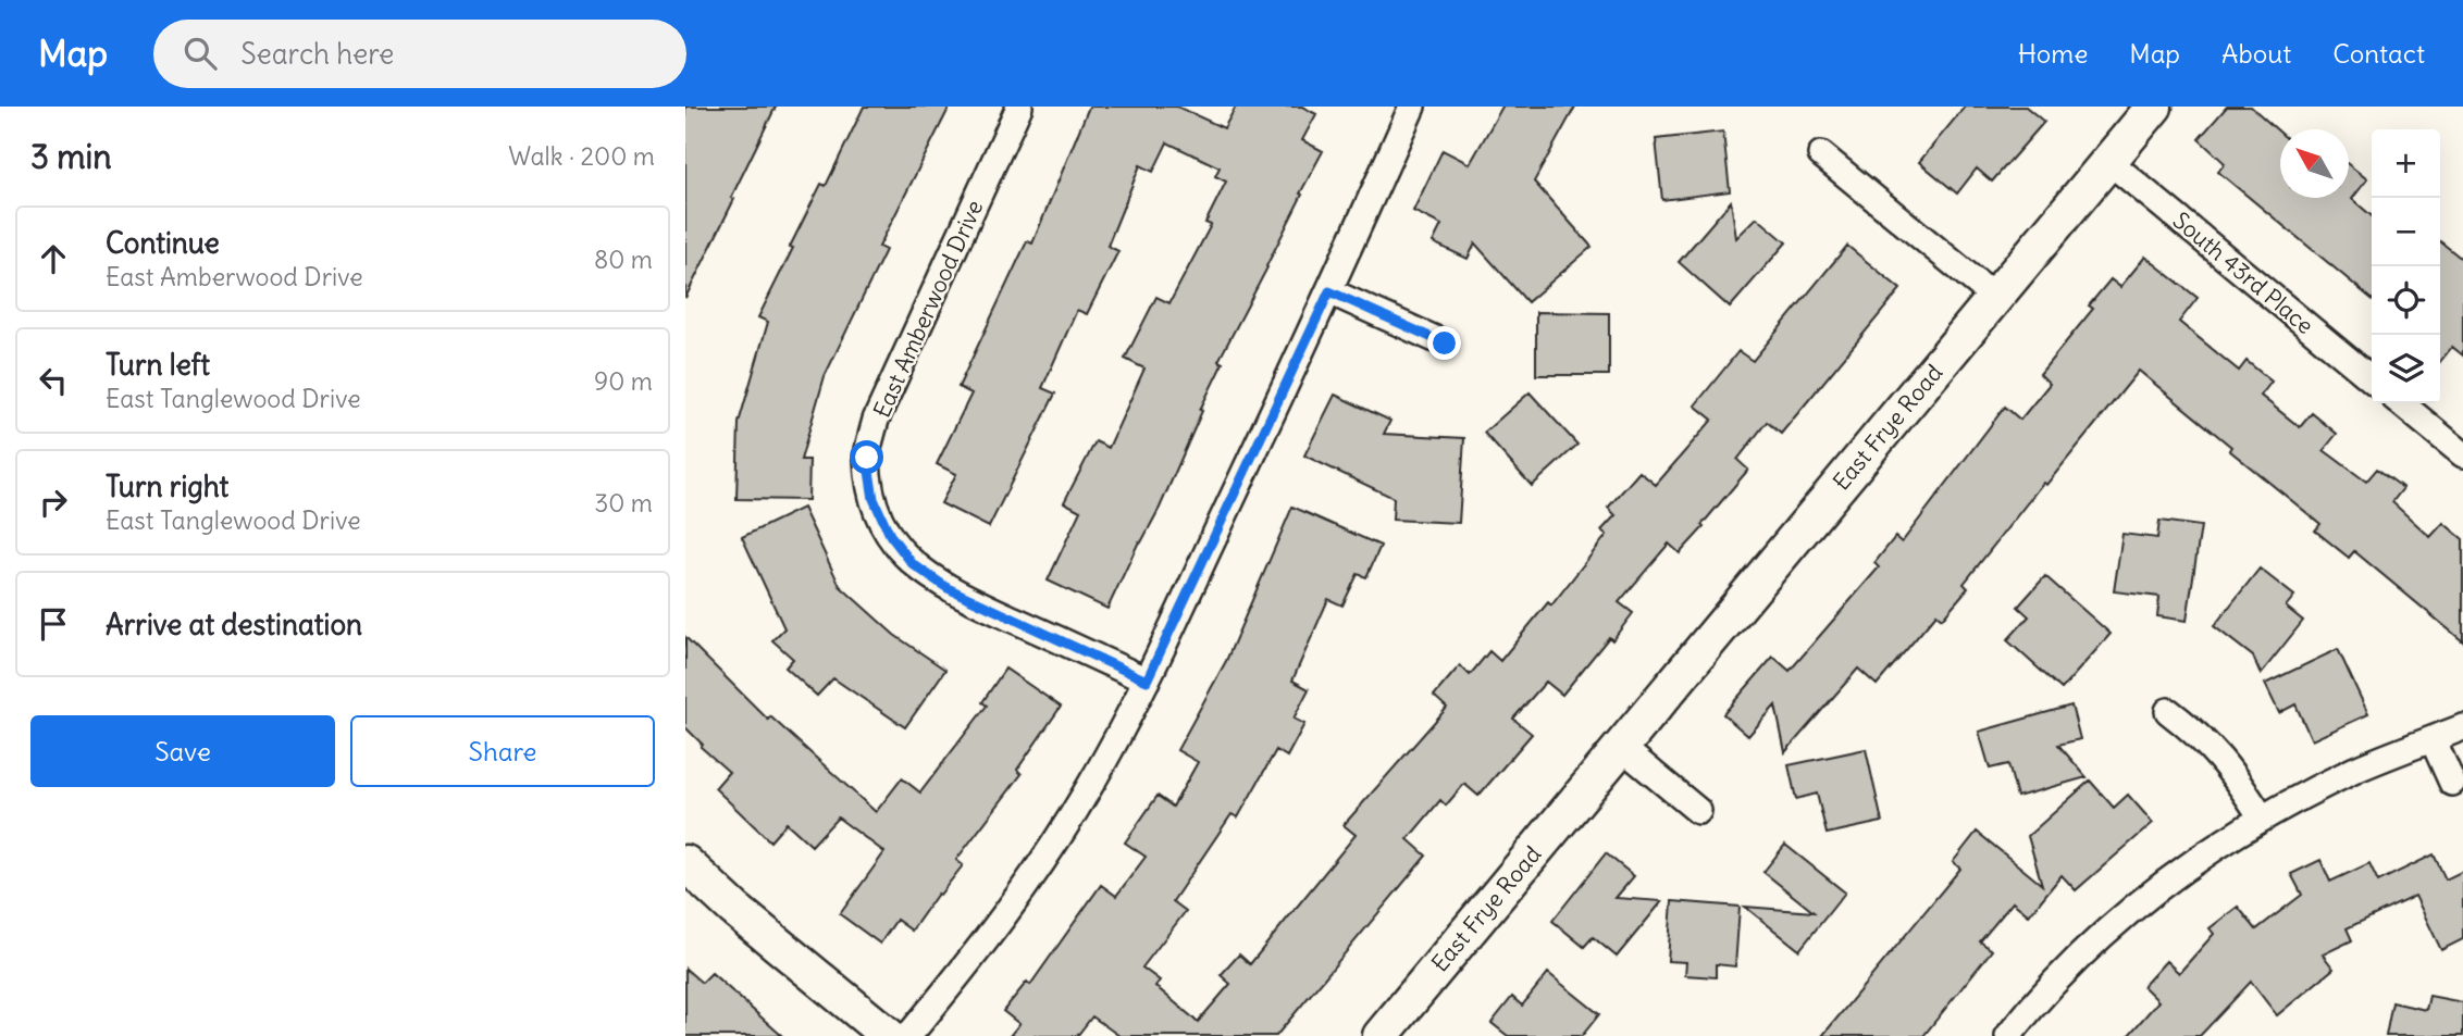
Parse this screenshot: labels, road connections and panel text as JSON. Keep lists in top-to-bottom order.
{
  "streets": {
    "street": ["South 43rd Place", "East Amberwood Drive", "East Frye Road"]
  },
  "crossings": [
    ["South 43rd Place", "East Frye Road"]
  ],
  "north": "top left",
  "page": {
    "header": "Map",
    "search": "Search here",
    "nav": [
      "Home",
      "Map",
      "About",
      "Contact"
    ],
    "heading": ["3 min", "Walk · 200 m"],
    "map_buttons": ["+", "−"],
    "list": [
      ["Continue", "East Amberwood Drive", "80 m"],
      ["Turn left", "East Tanglewood Drive", "90 m"],
      ["Turn right", "East Tanglewood Drive", "30 m"],
      "Arrive at destination"
    ],
    "buttons": ["Save", "Share"]
  }
}
